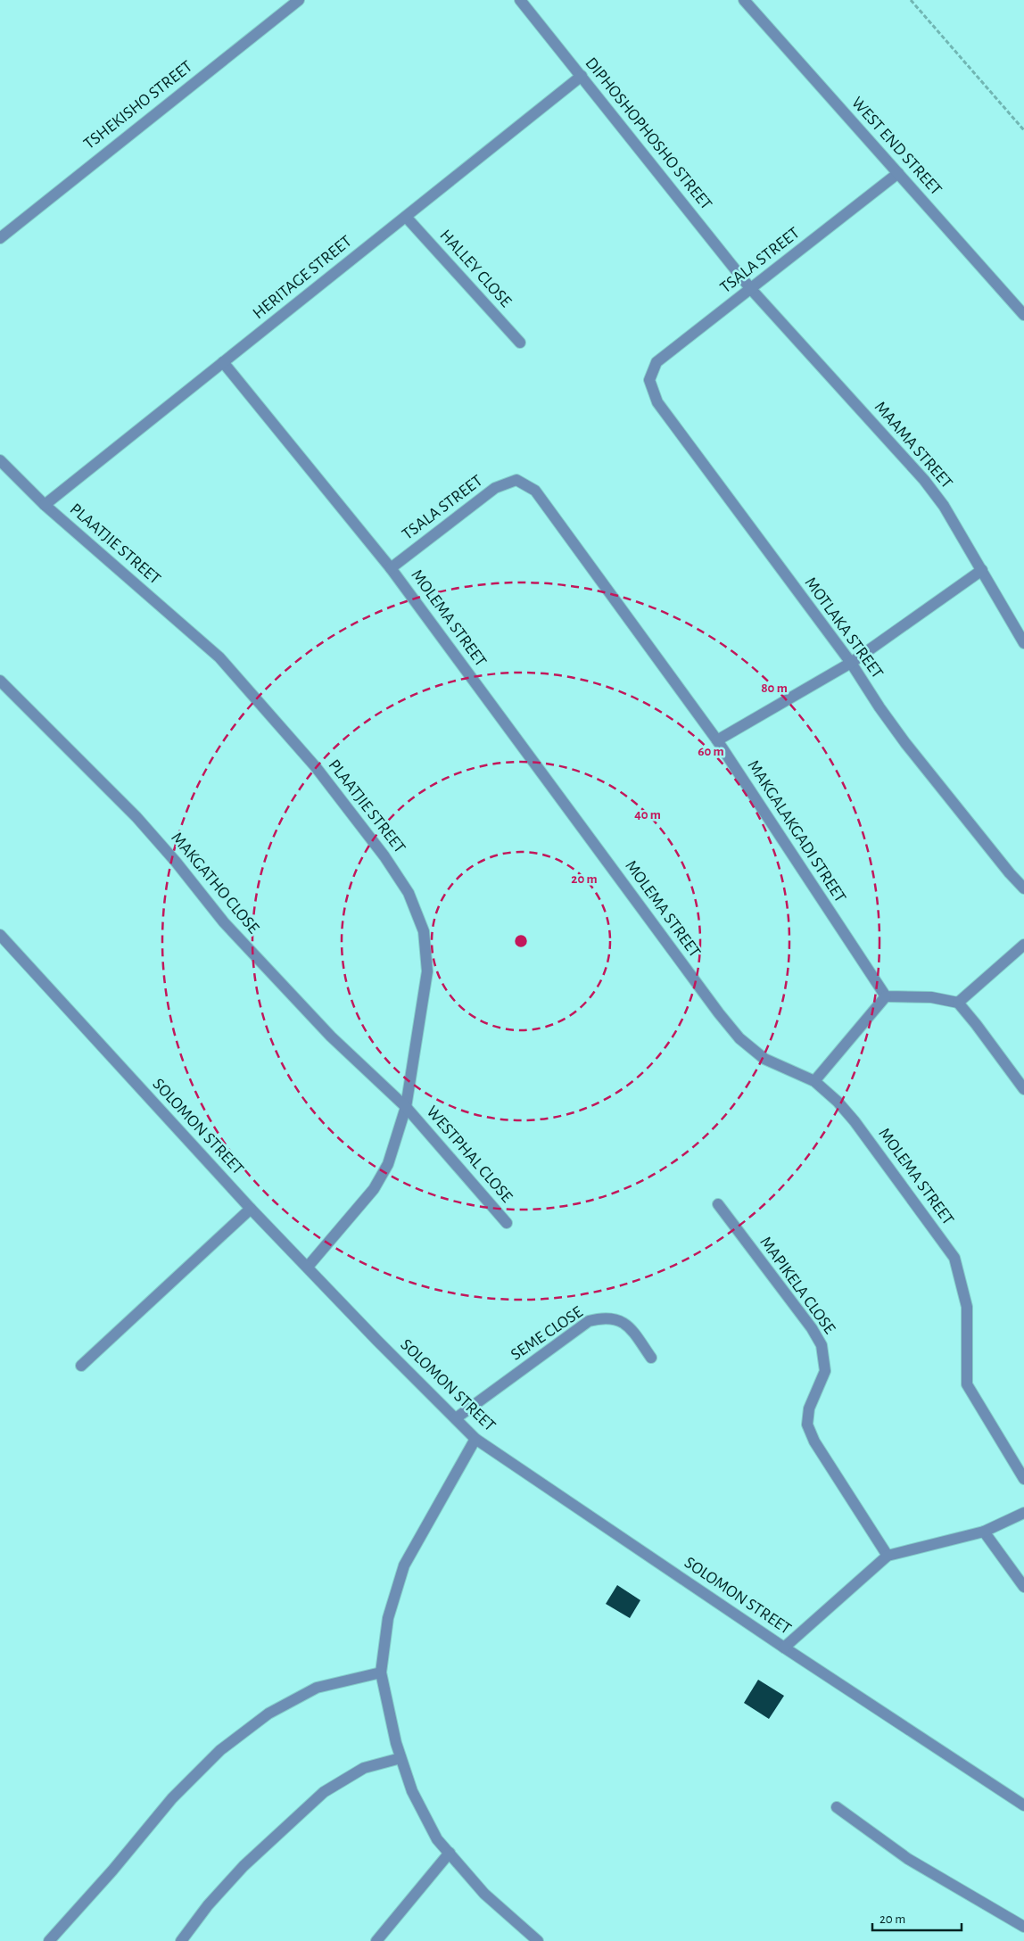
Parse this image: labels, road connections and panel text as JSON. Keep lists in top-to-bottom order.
{
  "streets": {
    "street": [
      "TSHEKISHO STREET",
      "DIPHOSHOPHOSHO STREET",
      "WEST END STREET",
      "TSALA STREET",
      "HALLEY CLOSE",
      "HERITAGE STREET",
      "MAAMA STREET",
      "PLAATJIE STREET",
      "MOLEMA STREET",
      "MOTLAKA STREET",
      "MAKGALAKGADI STREET",
      "MAKGATHO CLOSE",
      "SOLOMON STREET",
      "WESTPHAL CLOSE",
      "MAPIKELA CLOSE",
      "SEME CLOSE"
    ]
  },
  "crossings": [
    ["DIPHOSHOPHOSHO STREET", "TSALA STREET"],
    ["DIPHOSHOPHOSHO STREET", "HERITAGE STREET"],
    ["DIPHOSHOPHOSHO STREET", "MAAMA STREET"],
    ["WEST END STREET", "TSALA STREET"],
    ["TSALA STREET", "MAAMA STREET"],
    ["TSALA STREET", "MOLEMA STREET"],
    ["TSALA STREET", "MOTLAKA STREET"],
    ["TSALA STREET", "MAKGALAKGADI STREET"],
    ["HALLEY CLOSE", "HERITAGE STREET"],
    ["HERITAGE STREET", "PLAATJIE STREET"],
    ["HERITAGE STREET", "MOLEMA STREET"],
    ["PLAATJIE STREET", "MAKGATHO CLOSE"],
    ["PLAATJIE STREET", "SOLOMON STREET"],
    ["PLAATJIE STREET", "WESTPHAL CLOSE"],
    ["MAKGATHO CLOSE", "WESTPHAL CLOSE"],
    ["SOLOMON STREET", "SEME CLOSE"]
  ],
  "scale_bar": "20 m",
  "rings": [
    "80 m",
    "60 m",
    "40 m",
    "20 m"
  ]
}
